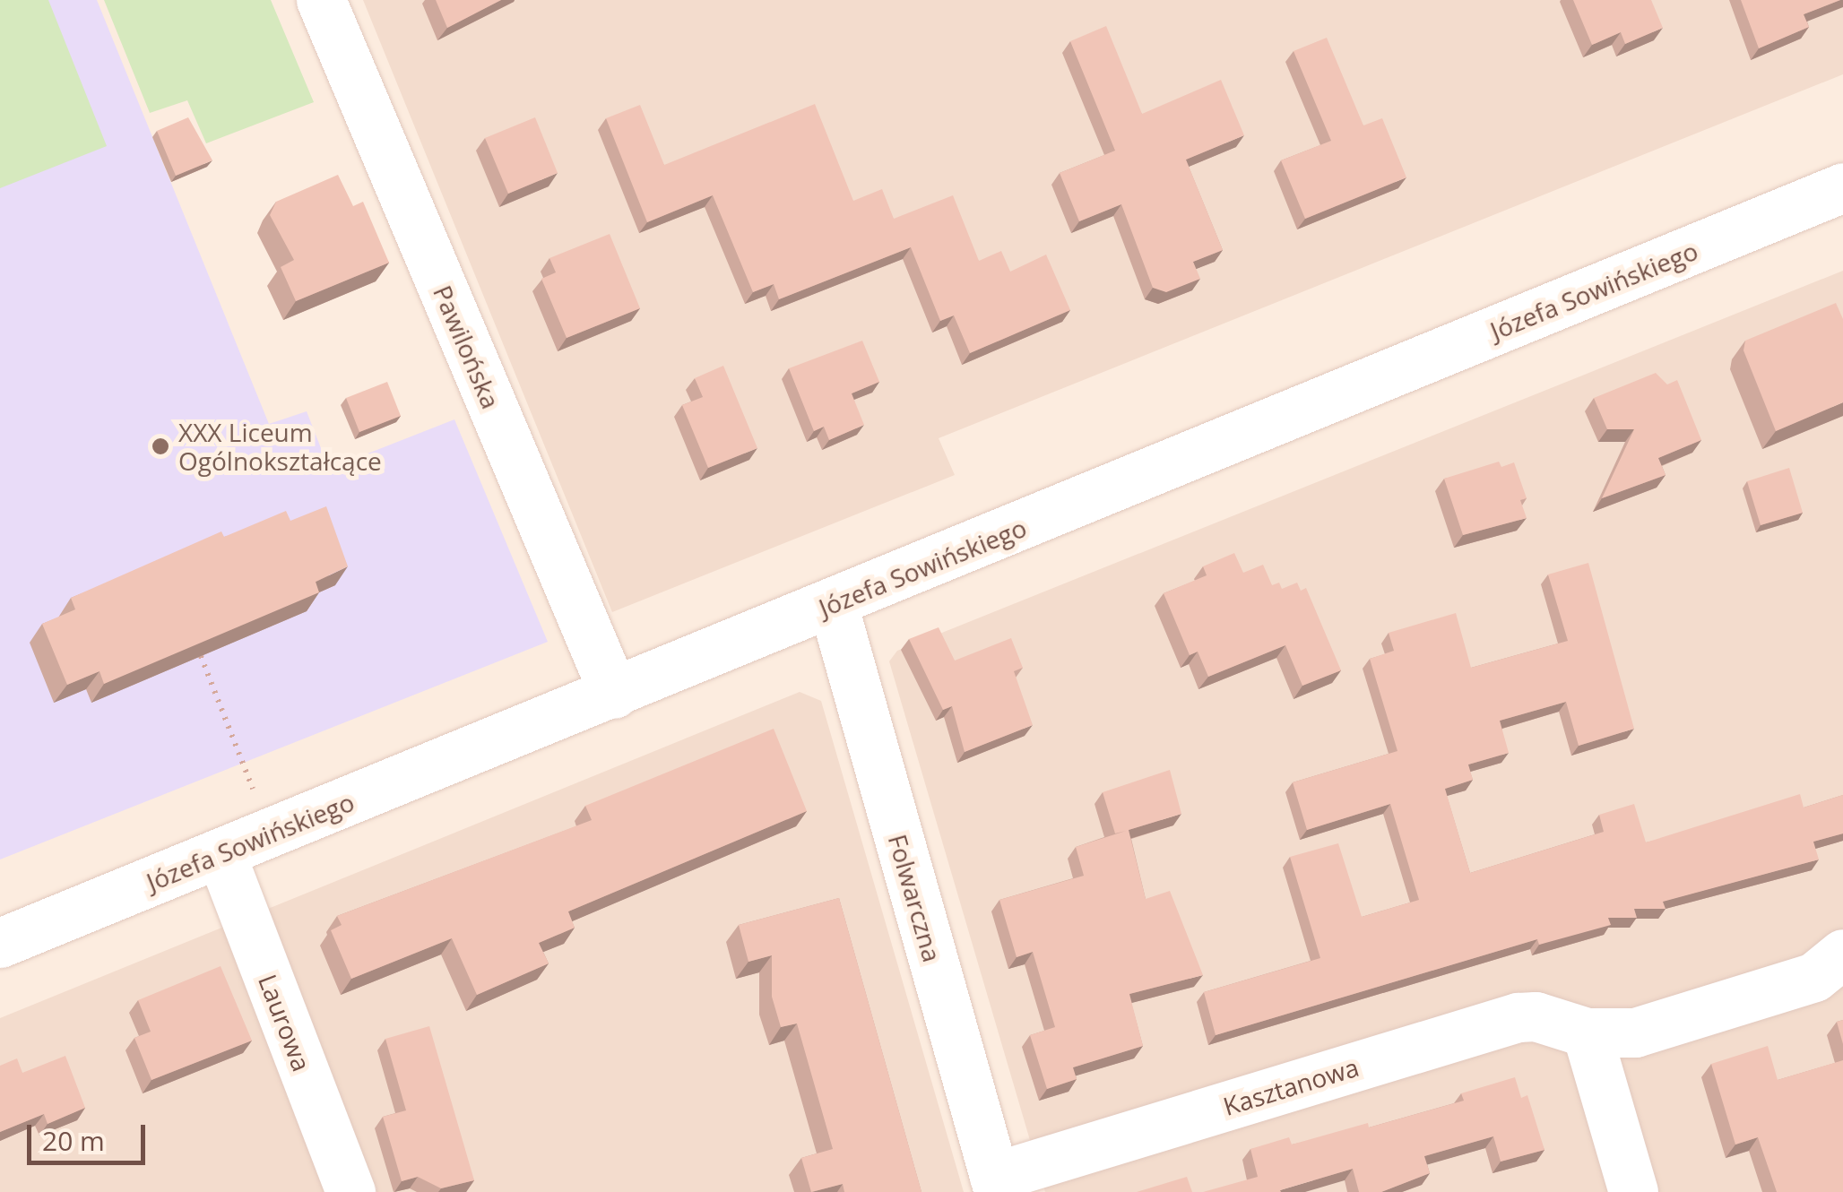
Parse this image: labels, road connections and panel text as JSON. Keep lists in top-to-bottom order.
{
  "streets": {
    "street": [
      "Józefa Sowińskiego",
      "Pawilońska",
      "Folwarczna",
      "Laurowa",
      "Kasztanowa"
    ]
  },
  "crossings": [
    ["Józefa Sowińskiego", "Pawilońska"],
    ["Józefa Sowińskiego", "Folwarczna"],
    ["Józefa Sowińskiego", "Laurowa"],
    ["Folwarczna", "Kasztanowa"]
  ],
  "places": ["XXX Liceum Ogólnokształcące"],
  "scale_bar": "20 m"
}
